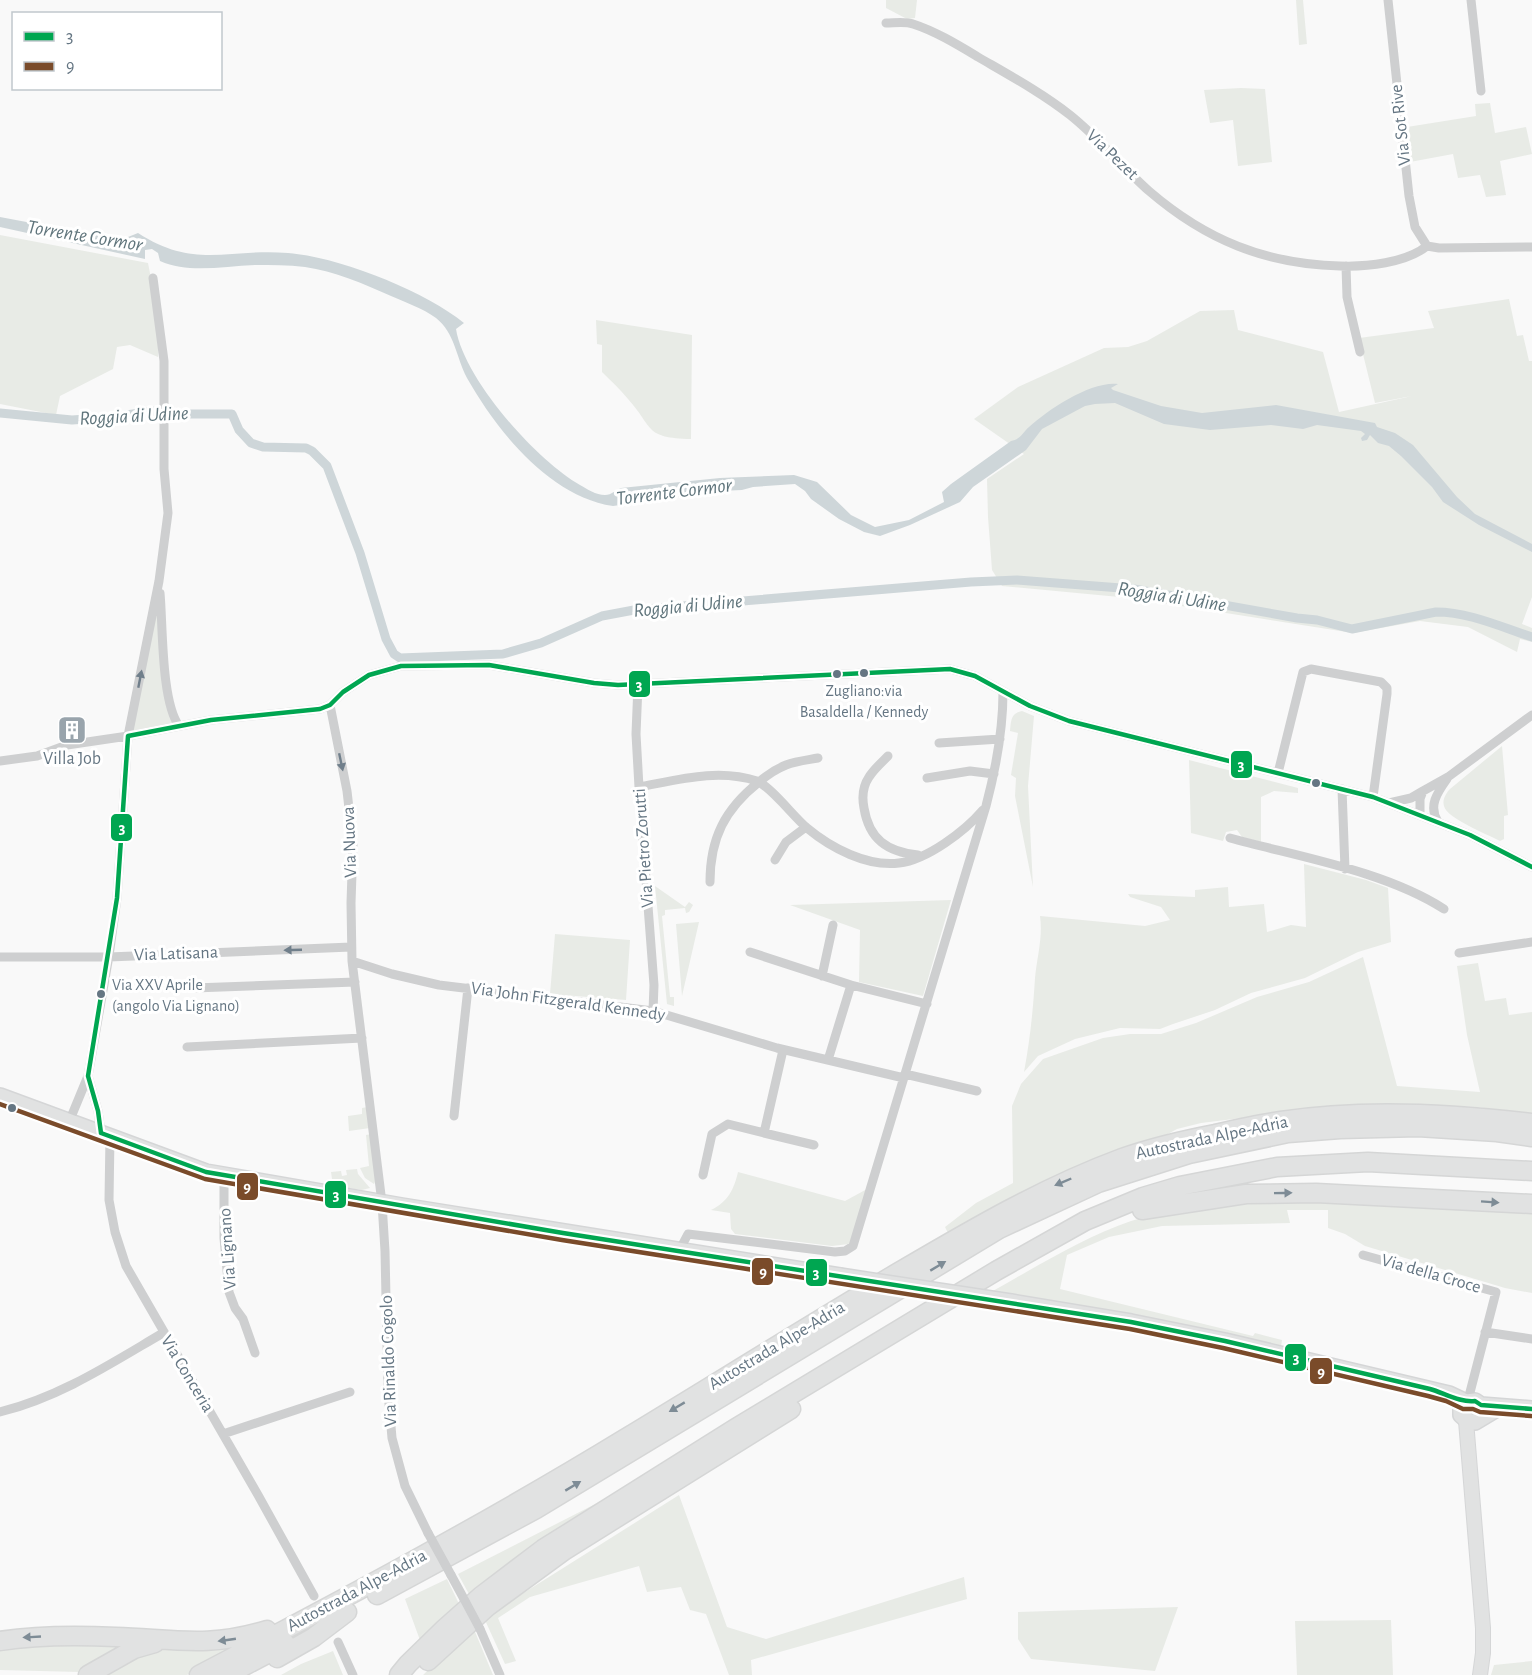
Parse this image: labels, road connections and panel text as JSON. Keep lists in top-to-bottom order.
{
  "streets": {
    "highway": ["Autostrada Alpe-Adria"],
    "main road": ["Via della Croce"],
    "street": [
      "Via Sot Rive",
      "Via Pezet",
      "Via Nuova",
      "Via Pietro Zorutti",
      "Via Latisana",
      "Via John Fitzgerald Kennedy",
      "Via Lignano",
      "Via Rinaldo Cogolo",
      "Via Conceria"
    ]
  },
  "crossings": [
    ["Via Sot Rive", "Via Pezet"],
    ["Via Nuova", "Via Latisana"],
    ["Via Nuova", "Via John Fitzgerald Kennedy"],
    ["Via Nuova", "Via Rinaldo Cogolo"],
    ["Via Pietro Zorutti", "Via John Fitzgerald Kennedy"]
  ],
  "one_way": ["Via Nuova"],
  "water": ["Torrente Cormor", "Roggia di Udine"],
  "places": {
    "other": ["Zugliano:via Basaldella / Kennedy", "Via XXV Aprile (angolo Via Lignano)"],
    "building": ["Villa Job"]
  },
  "lines": ["transit line 3", "transit line 9"],
  "legend": ["3", "9"]
}
